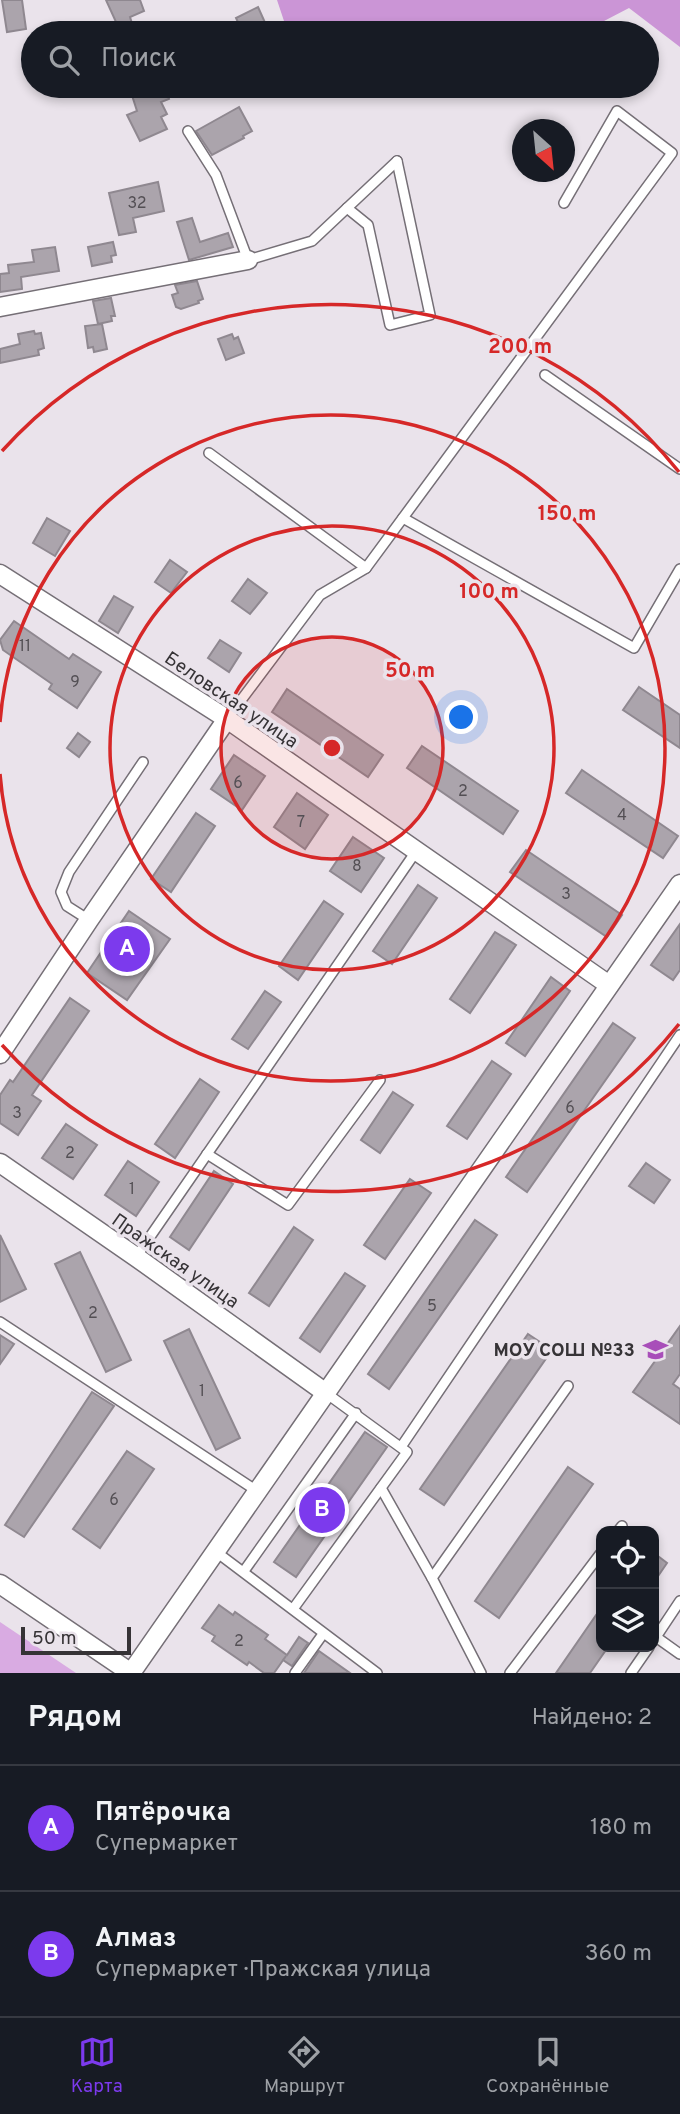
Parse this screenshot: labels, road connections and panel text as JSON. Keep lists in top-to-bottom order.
{
  "streets": {
    "street": ["Беловская улица", "Пражская улица"]
  },
  "places": {
    "school or university": ["МОУ СОШ №33"]
  },
  "house_numbers": [
    "32",
    "11",
    "9",
    "6",
    "2",
    "4",
    "7",
    "8",
    "3",
    "6",
    "3",
    "2",
    "1",
    "5",
    "2",
    "1",
    "6",
    "2"
  ],
  "scale_bar": "50 m",
  "north": "bottom right",
  "page": {
    "search": "Поиск",
    "pins": ["A", "B"],
    "scale": "50 m",
    "heading": ["Рядом", "Найдено: 2"],
    "list": [
      {
        "mark": "A",
        "name": "Пятёрочка",
        "note": "Супермаркет",
        "value": "180 m"
      },
      {
        "mark": "B",
        "name": "Алмаз",
        "note": "Супермаркет · Пражская улица",
        "value": "360 m"
      }
    ],
    "nav": ["Карта", "Маршрут", "Сохранённые"]
  },
  "rings": [
    "200 m",
    "150 m",
    "100 m",
    "50 m"
  ]
}
